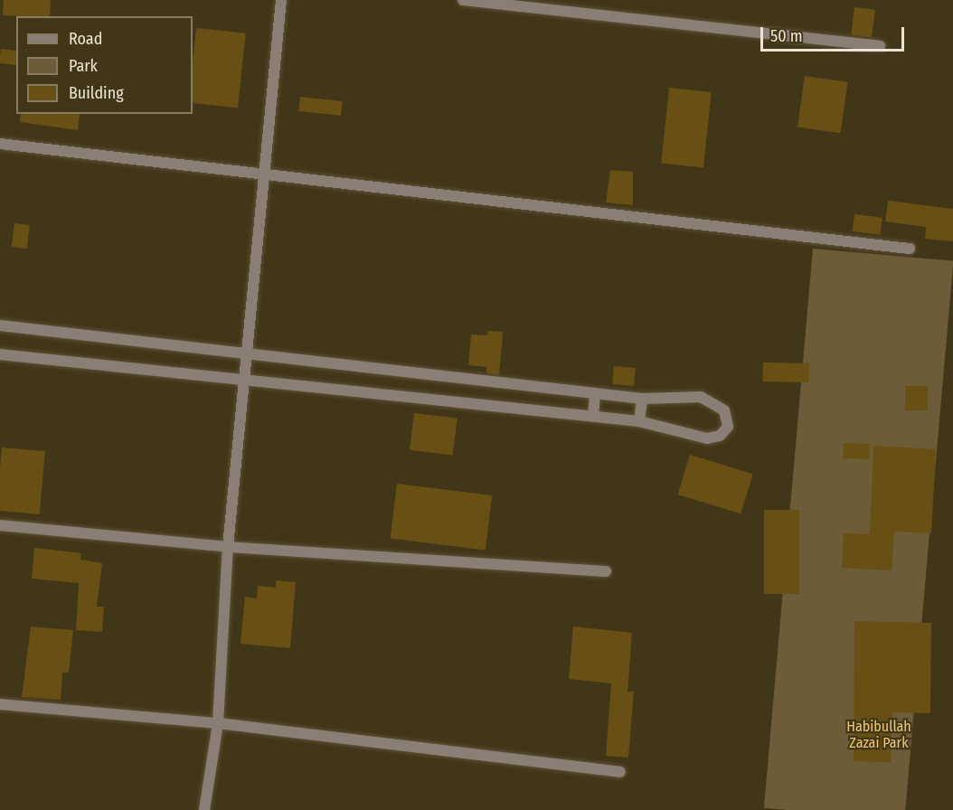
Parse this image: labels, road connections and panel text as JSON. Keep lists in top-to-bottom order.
{
  "parks": ["Habibullah Zazai Park"],
  "legend": ["Road", "Park", "Building"],
  "scale_bar": "50 m"
}
